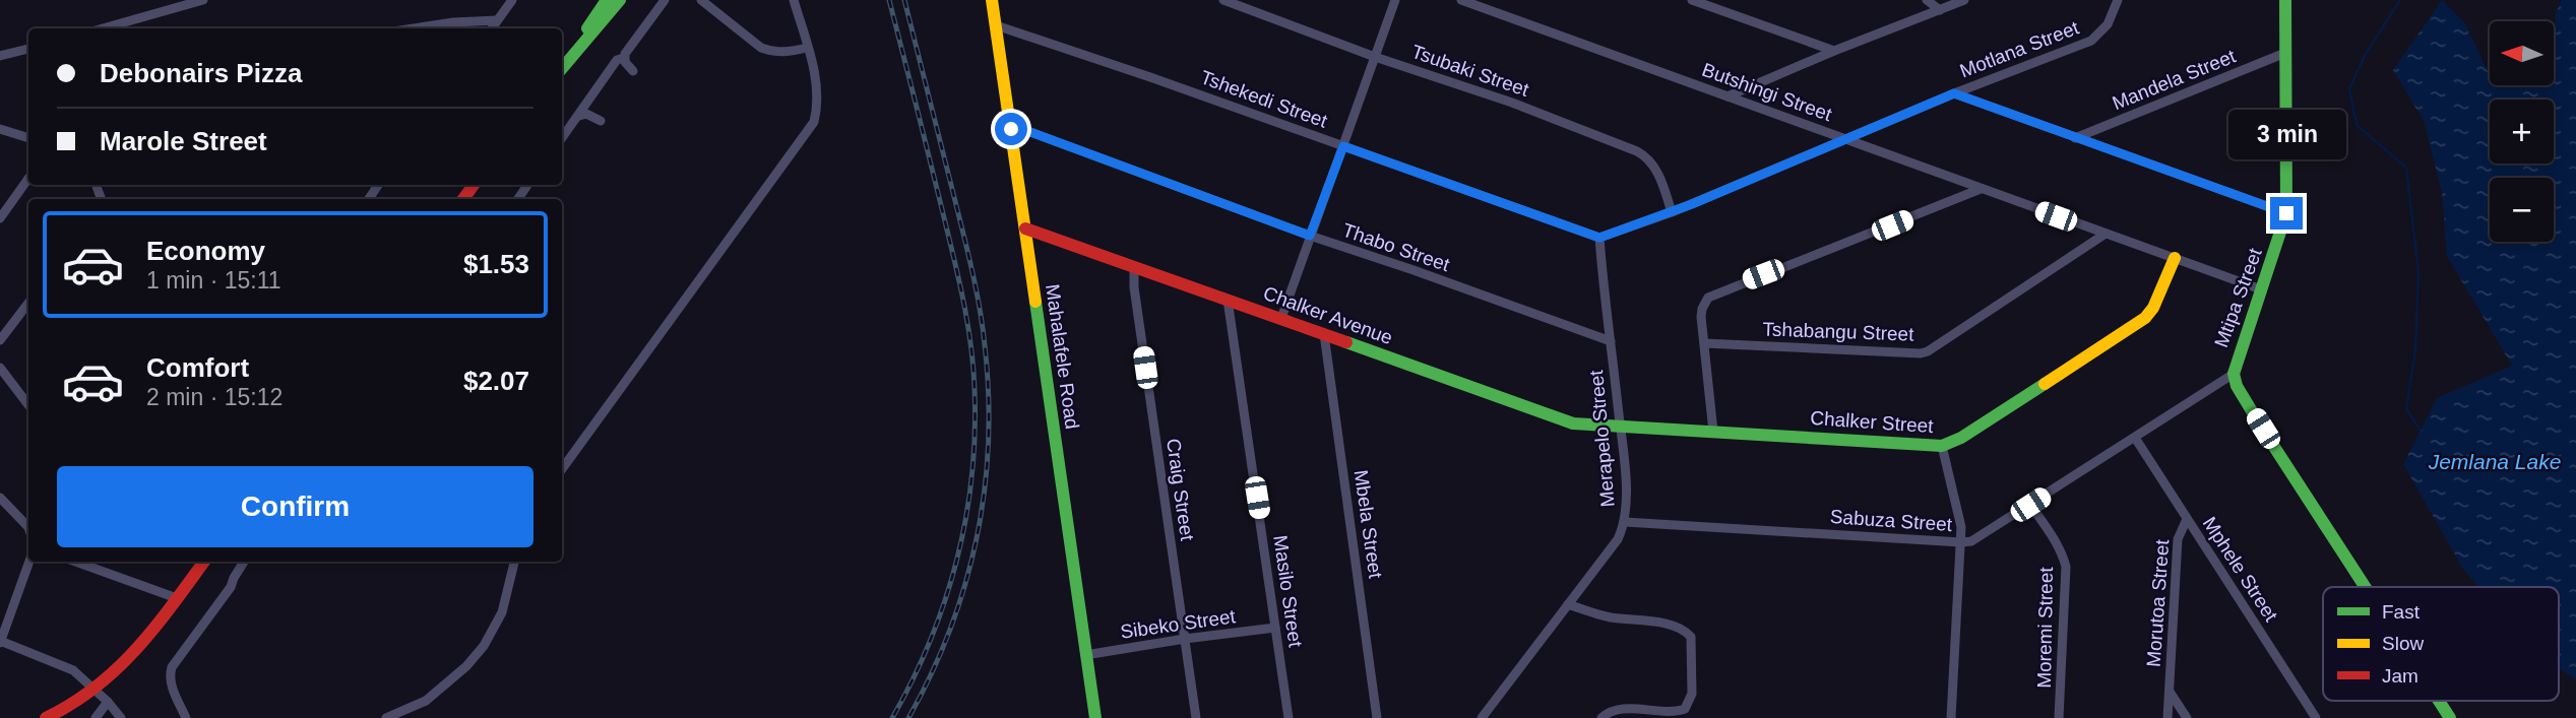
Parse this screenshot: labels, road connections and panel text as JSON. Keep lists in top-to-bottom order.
{
  "streets": {
    "street": [
      "Motlana Street",
      "Tsubaki Street",
      "Mandela Street",
      "Butshingi Street",
      "Tshekedi Street",
      "Thabo Street",
      "Mtipa Street",
      "Chalker Avenue",
      "Tshabangu Street",
      "Mahalafele Road",
      "Chalker Street",
      "Merapelo Street",
      "Craig Street",
      "Sabuza Street",
      "Mbela Street",
      "Mphele Street",
      "Masilo Street",
      "Morutoa Street",
      "Sibeko Street",
      "Moremi Street"
    ]
  },
  "crossings": [
    ["Motlana Street", "Tsubaki Street"],
    ["Motlana Street", "Butshingi Street"],
    ["Motlana Street", "Tshekedi Street"],
    ["Motlana Street", "Merapelo Street"],
    ["Mandela Street", "Mtipa Street"],
    ["Butshingi Street", "Mtipa Street"],
    ["Butshingi Street", "Tshabangu Street"],
    ["Butshingi Street", "Chalker Street"],
    ["Tshekedi Street", "Mahalafele Road"],
    ["Tshekedi Street", "Merapelo Street"],
    ["Thabo Street", "Mahalafele Road"],
    ["Thabo Street", "Merapelo Street"],
    ["Mtipa Street", "Sabuza Street"],
    ["Chalker Avenue", "Mahalafele Road"],
    ["Chalker Avenue", "Chalker Street"],
    ["Chalker Avenue", "Merapelo Street"],
    ["Chalker Avenue", "Craig Street"],
    ["Chalker Avenue", "Mbela Street"],
    ["Chalker Avenue", "Masilo Street"],
    ["Mahalafele Road", "Sibeko Street"],
    ["Chalker Street", "Merapelo Street"],
    ["Merapelo Street", "Sabuza Street"],
    ["Craig Street", "Sibeko Street"],
    ["Sabuza Street", "Mphele Street"],
    ["Sabuza Street", "Moremi Street"],
    ["Mphele Street", "Morutoa Street"],
    ["Masilo Street", "Sibeko Street"]
  ],
  "water": ["Jemlana Lake"],
  "legend": ["Fast", "Slow", "Jam"],
  "north": "left",
  "page": {
    "map_buttons": ["+", "−"],
    "banner": ["Debonairs Pizza", "Marole Street"],
    "bubble": "3 min",
    "list": [
      {
        "name": "Economy",
        "note": "1 min · 15:11",
        "value": "$1.53"
      },
      {
        "name": "Comfort",
        "note": "2 min · 15:12",
        "value": "$2.07"
      }
    ],
    "buttons": "Confirm"
  }
}
